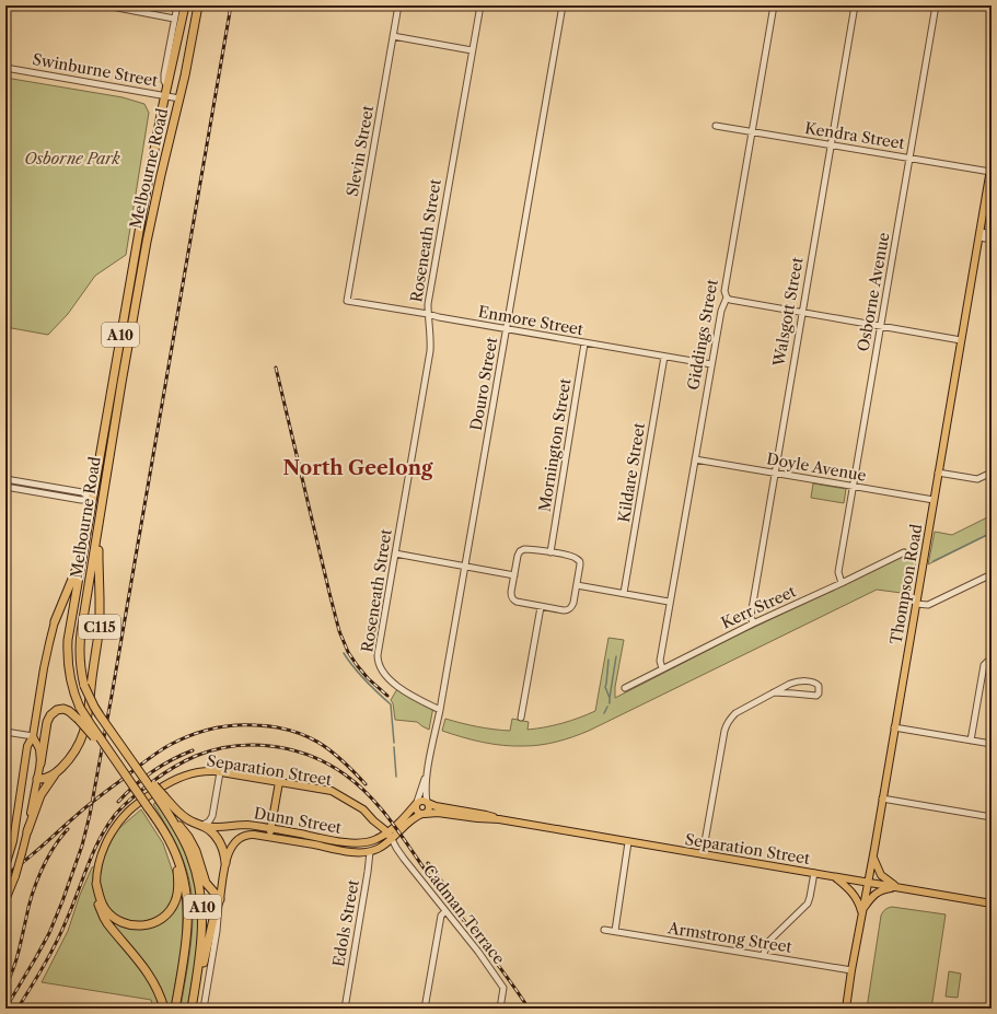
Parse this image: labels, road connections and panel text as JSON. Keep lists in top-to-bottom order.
{
  "streets": {
    "highway": ["Melbourne Road", "A10", "C115"],
    "main road": [
      "Thompson Road",
      "Separation Street",
      "Dunn Street",
      "Edols Street"
    ],
    "street": [
      "Swinburne Street",
      "Kendra Street",
      "Slevin Street",
      "Roseneath Street",
      "Osborne Avenue",
      "Walsgott Street",
      "Enmore Street",
      "Giddings Street",
      "Douro Street",
      "Mornington Street",
      "Doyle Avenue",
      "Kildare Street",
      "Kerr Street",
      "Cadman Terrace",
      "Armstrong Street"
    ]
  },
  "crossings": [
    ["Swinburne Street", "Melbourne Road"],
    ["Kendra Street", "Osborne Avenue"],
    ["Kendra Street", "Walsgott Street"],
    ["Kendra Street", "Giddings Street"],
    ["Kendra Street", "Thompson Road"],
    ["Slevin Street", "Enmore Street"],
    ["Melbourne Road", "A10"],
    ["Melbourne Road", "C115"],
    ["Roseneath Street", "Enmore Street"],
    ["Roseneath Street", "Douro Street"],
    ["Osborne Avenue", "Doyle Avenue"],
    ["Osborne Avenue", "Kerr Street"],
    ["Walsgott Street", "Doyle Avenue"],
    ["Walsgott Street", "Kerr Street"],
    ["Enmore Street", "Giddings Street"],
    ["Enmore Street", "Douro Street"],
    ["Enmore Street", "Mornington Street"],
    ["Enmore Street", "Kildare Street"],
    ["Giddings Street", "Doyle Avenue"],
    ["Giddings Street", "Kerr Street"],
    ["Douro Street", "Separation Street"],
    ["Doyle Avenue", "Thompson Road"],
    ["Thompson Road", "Separation Street"],
    ["Thompson Road", "Armstrong Street"],
    ["Separation Street", "Dunn Street"],
    ["Dunn Street", "Edols Street"]
  ],
  "districts": ["North Geelong"],
  "parks": ["Osborne Park"]
}
